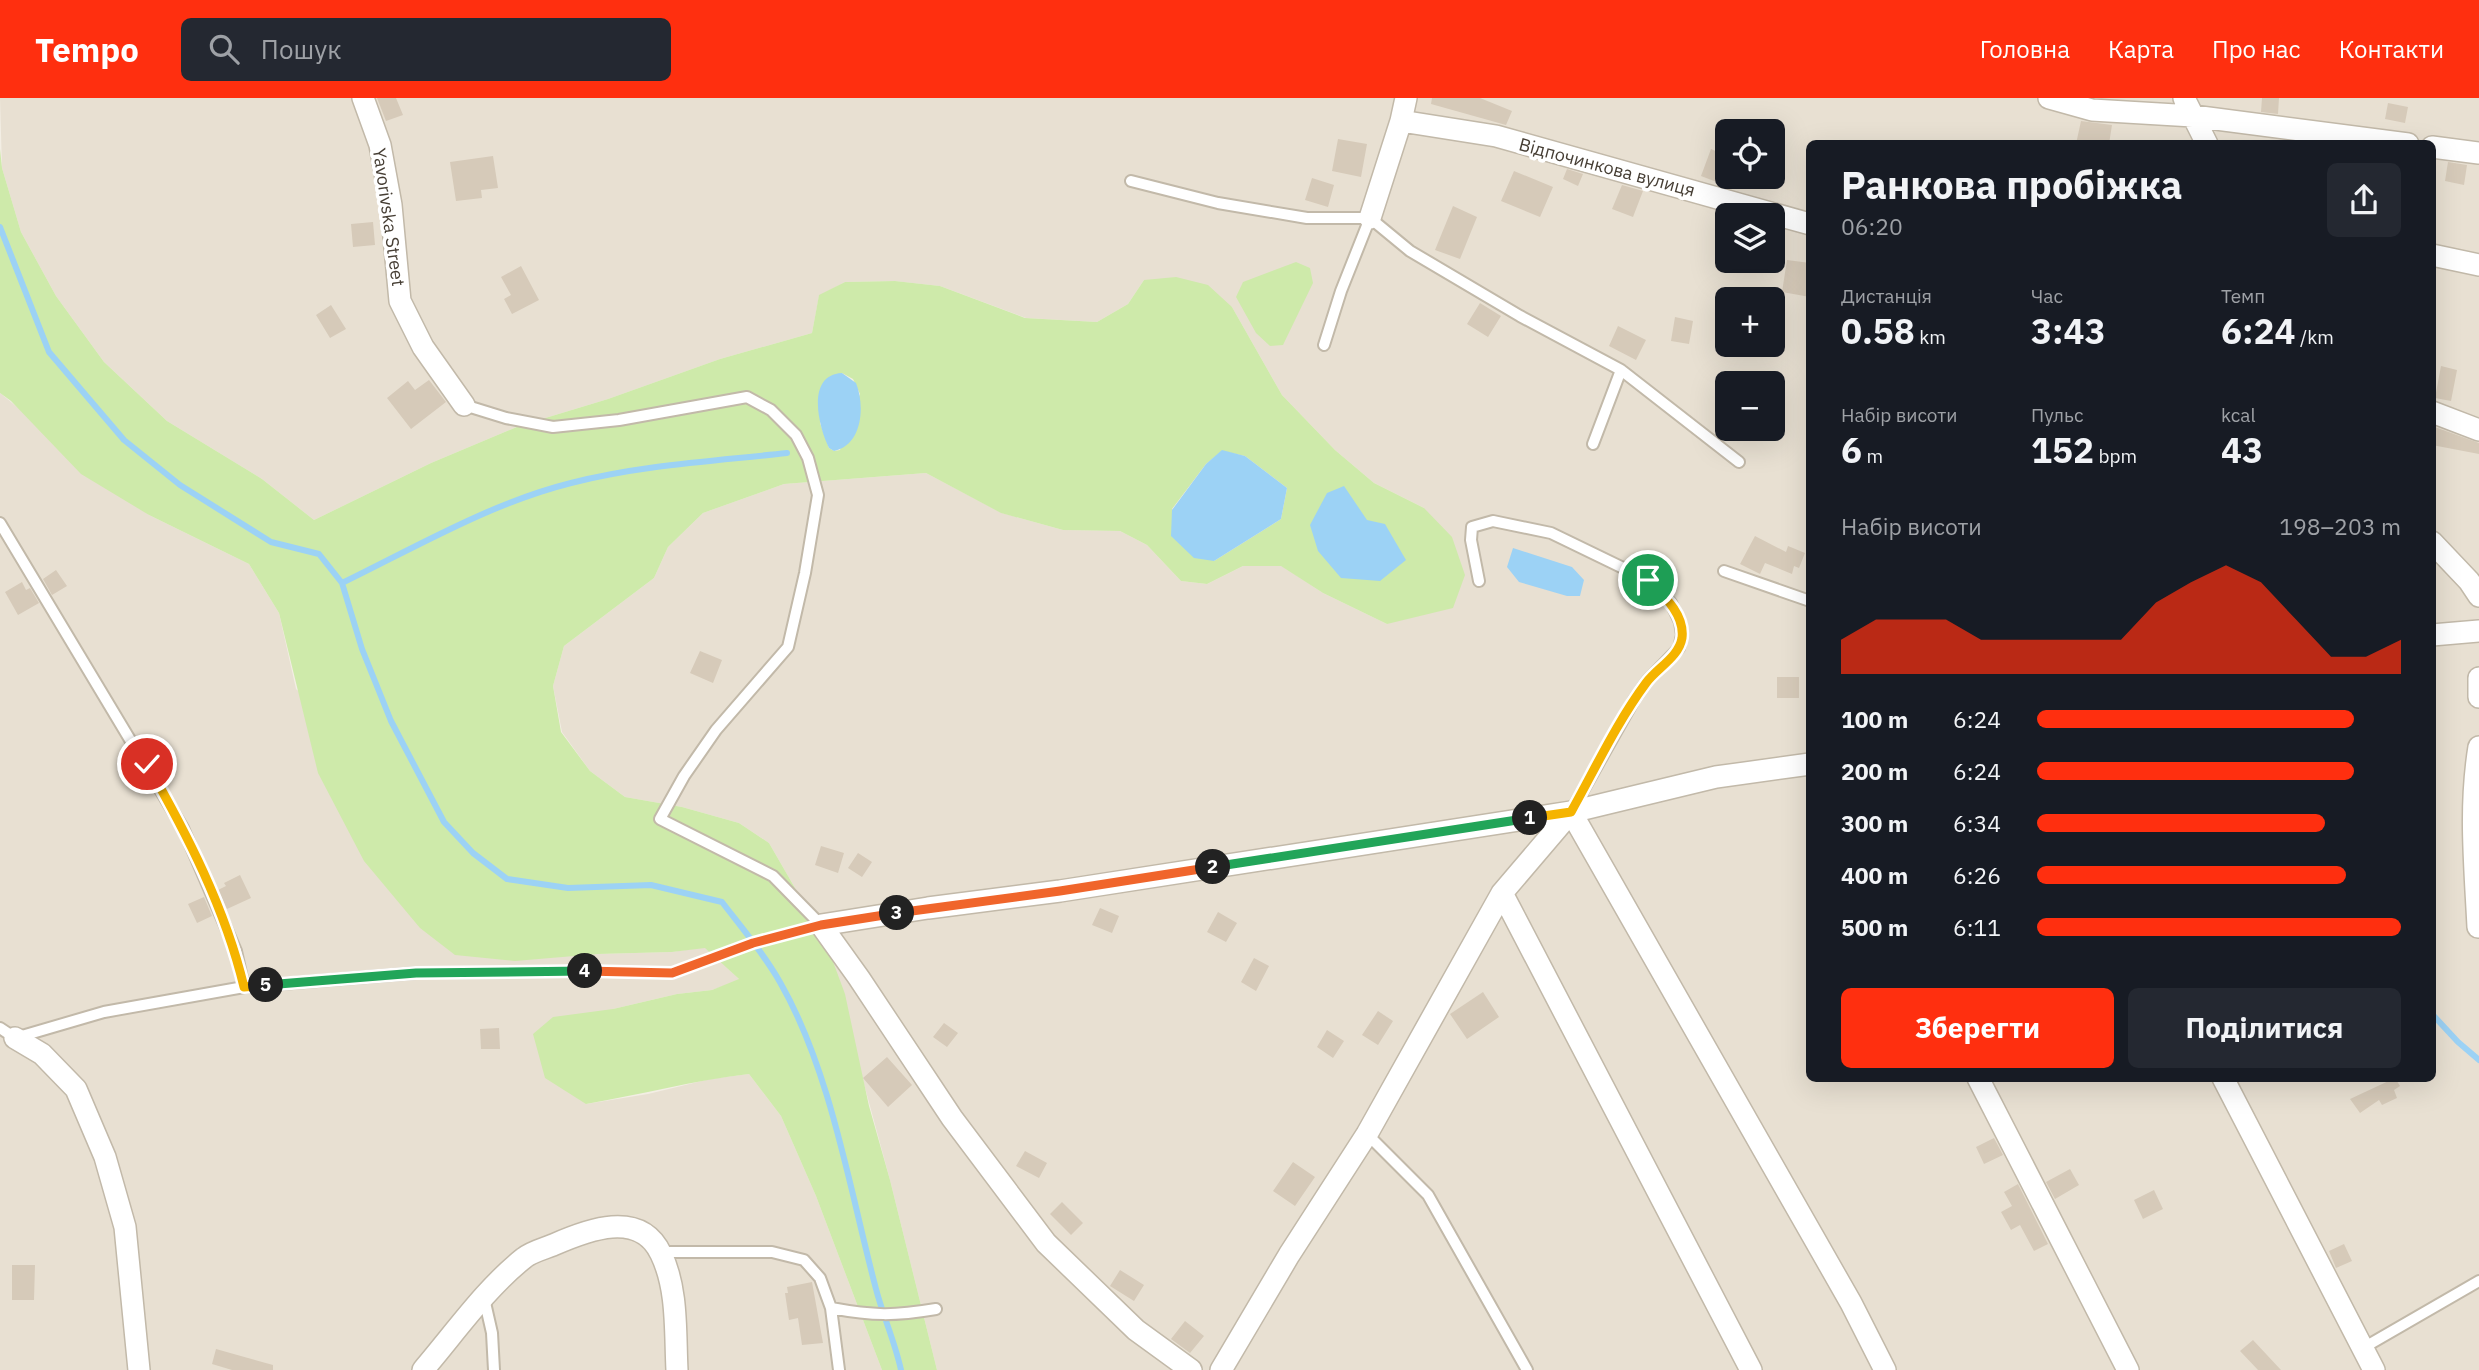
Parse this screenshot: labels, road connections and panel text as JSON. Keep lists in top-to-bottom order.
{
  "streets": {
    "street": ["Відпочинкова вулиця", "Yavorivska Street"]
  },
  "page": {
    "header": "Tempo",
    "search": "Пошук",
    "nav": [
      "Головна",
      "Карта",
      "Про нас",
      "Контакти"
    ],
    "map_buttons": ["+", "−"],
    "heading": ["Ранкова пробіжка", "06:20"],
    "stats": [
      ["Дистанція", "0.58 km"],
      ["Час", "3:43"],
      ["Темп", "6:24 /km"],
      ["Набір висоти", "6 m"],
      ["Пульс", "152 bpm"],
      ["kcal", "43"]
    ],
    "chart": ["Набір висоти", "198–203 m"],
    "list": [
      {
        "name": "100 m",
        "note": "6:24"
      },
      {
        "name": "200 m",
        "note": "6:24"
      },
      {
        "name": "300 m",
        "note": "6:34"
      },
      {
        "name": "400 m",
        "note": "6:26"
      },
      {
        "name": "500 m",
        "note": "6:11"
      }
    ],
    "pins": [
      "1",
      "2",
      "3",
      "4",
      "5"
    ],
    "buttons": ["Зберегти", "Поділитися"]
  }
}
